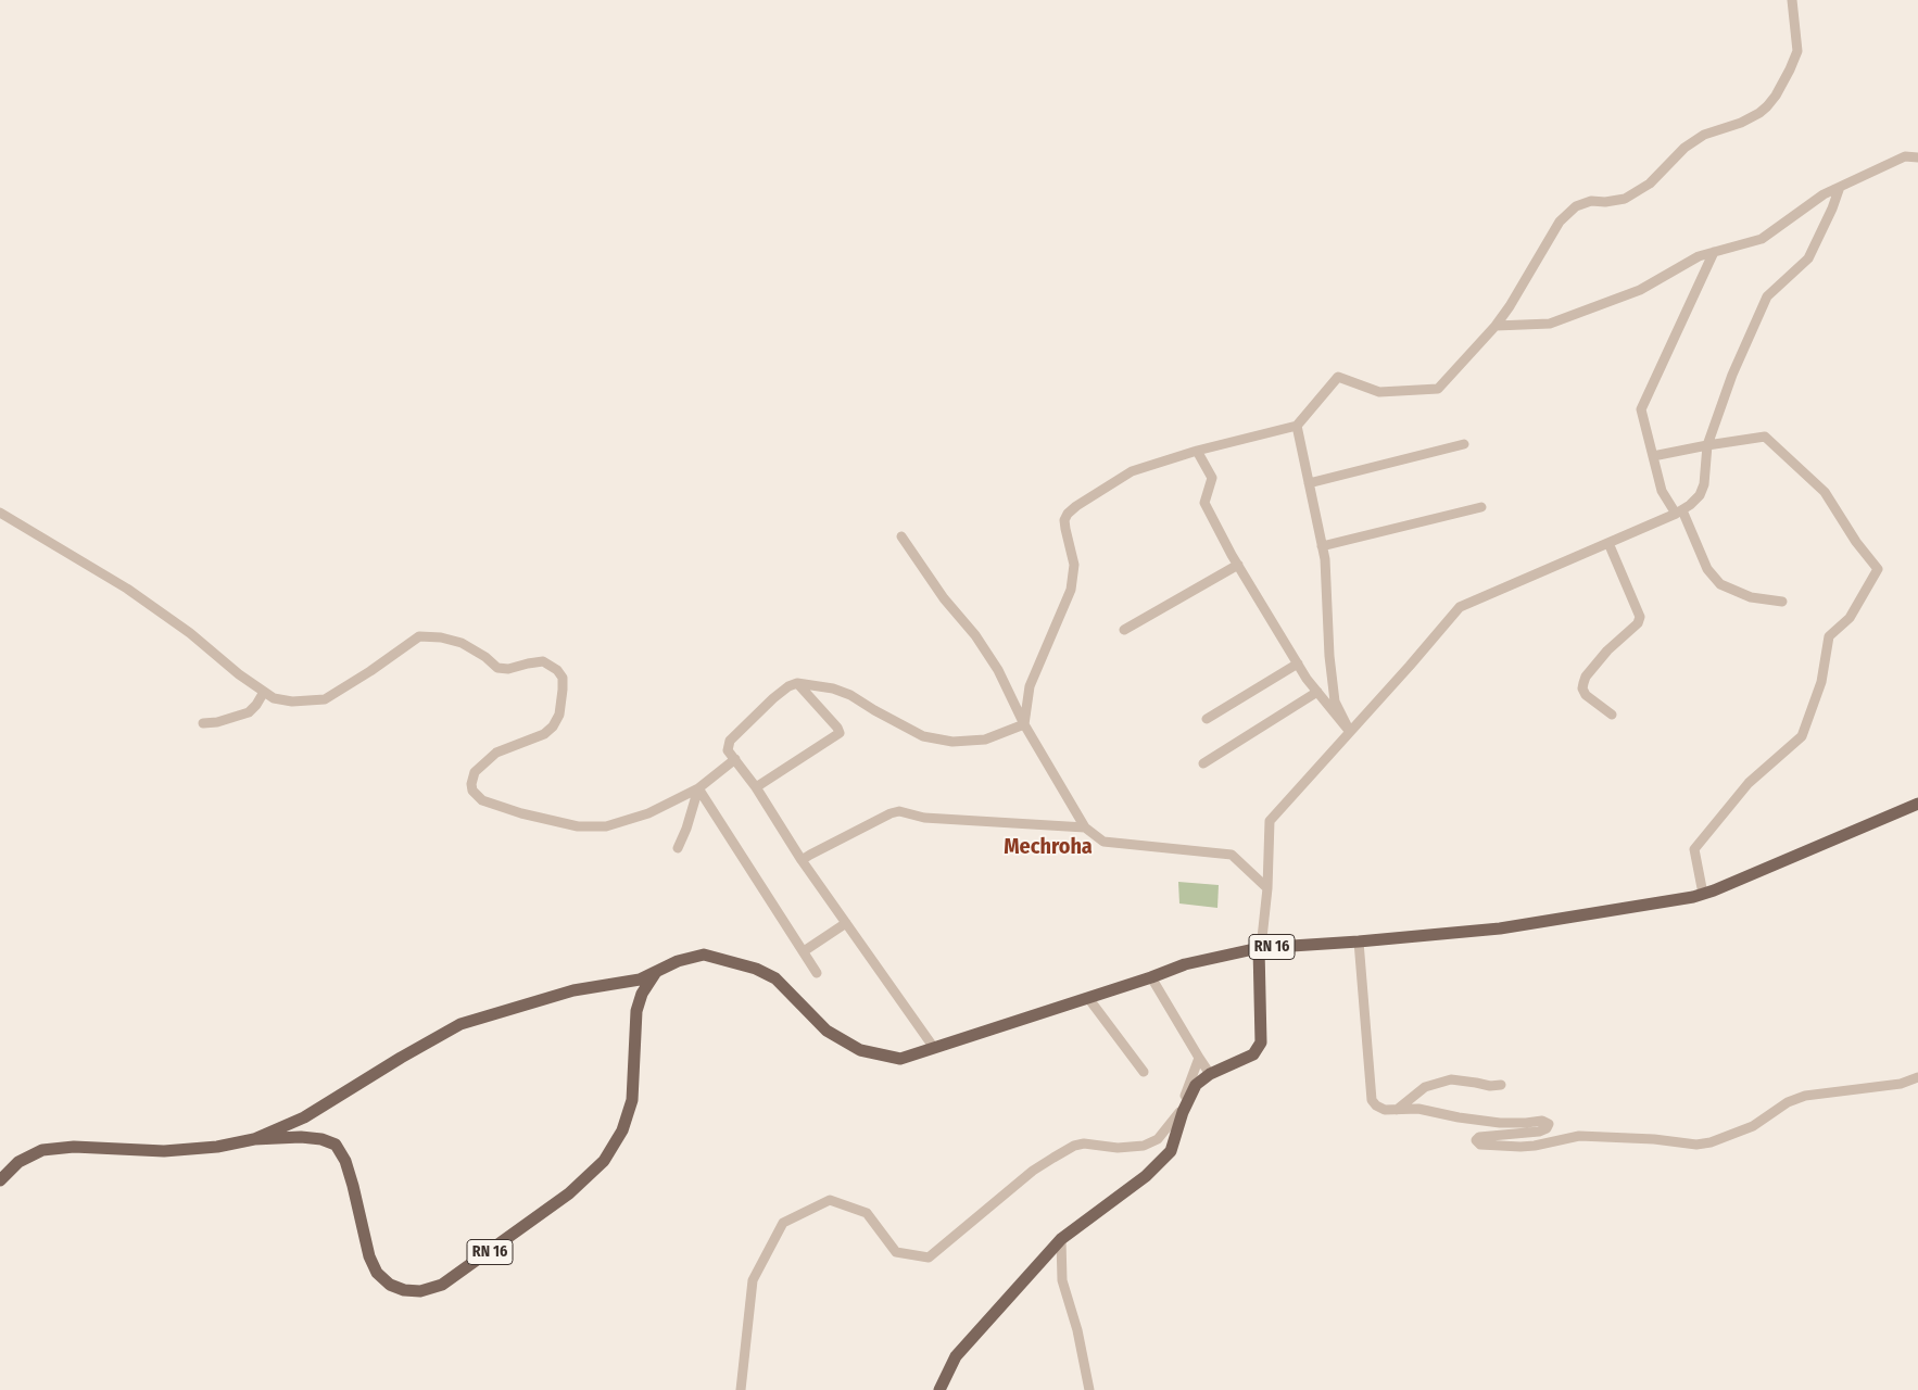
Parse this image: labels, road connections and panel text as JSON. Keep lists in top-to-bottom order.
{
  "streets": {
    "main road": ["RN 16"]
  },
  "districts": ["Mechroha"]
}
